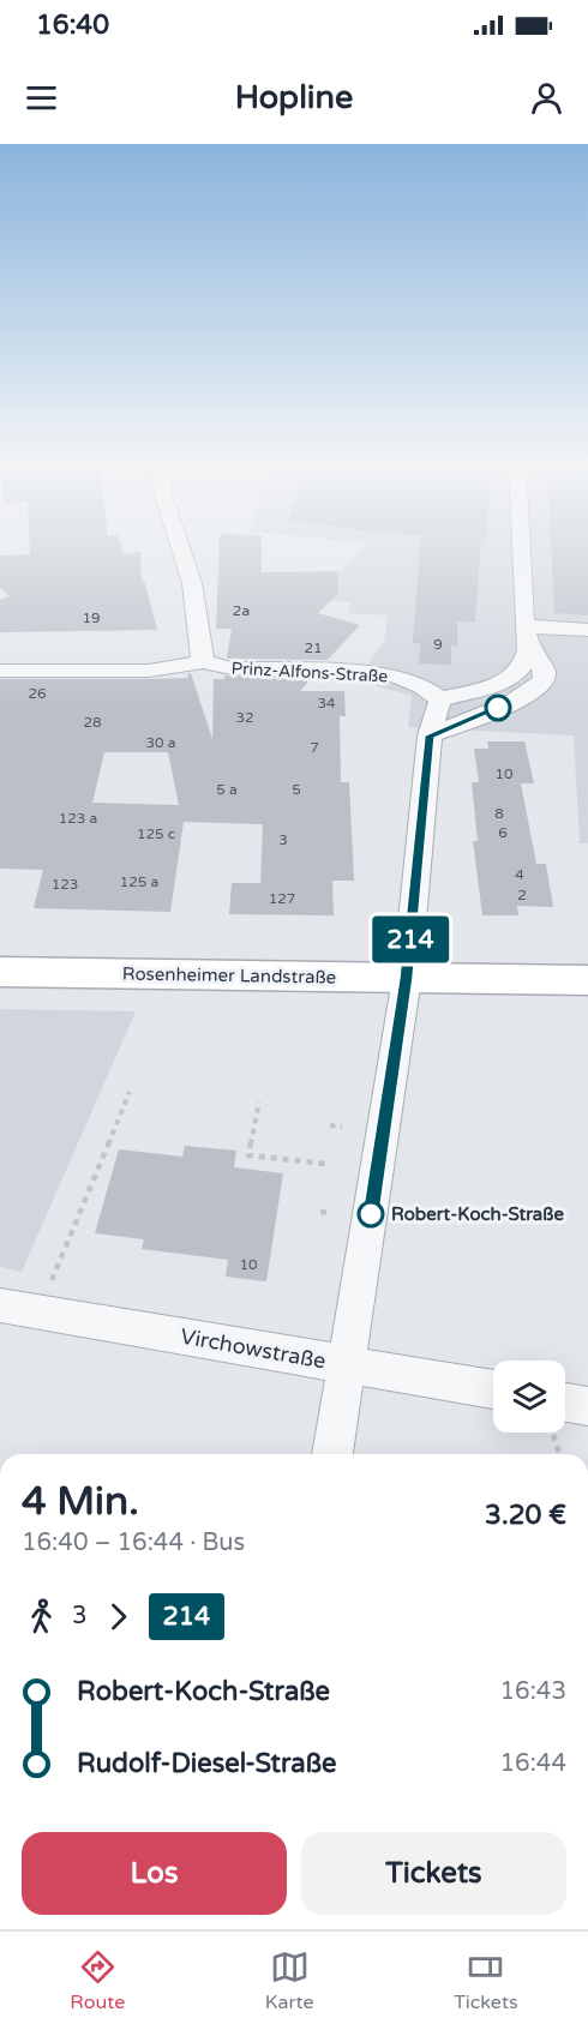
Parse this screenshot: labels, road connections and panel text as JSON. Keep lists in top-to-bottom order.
{
  "streets": {
    "main road": ["Rosenheimer Landstraße"],
    "street": ["Prinz-Alfons-Straße", "Virchowstraße"]
  },
  "places": ["Robert-Koch-Straße"],
  "lines": ["bus line 214"],
  "house_numbers": [
    "2a",
    "19",
    "9",
    "21",
    "26",
    "34",
    "32",
    "28",
    "30 a",
    "7",
    "10",
    "5 a",
    "5",
    "8",
    "123 a",
    "6",
    "125 c",
    "3",
    "4",
    "125 a",
    "123",
    "2",
    "127",
    "10"
  ],
  "page": {
    "status": "16:40",
    "header": "Hopline",
    "on_map": "214",
    "heading": ["4 Min.", "16:40 – 16:44 · Bus", "3.20 €"],
    "legs": ["3", "214"],
    "list": [
      {
        "name": "Robert-Koch-Straße",
        "value": "16:43"
      },
      {
        "name": "Rudolf-Diesel-Straße",
        "value": "16:44"
      }
    ],
    "buttons": ["Los", "Tickets"],
    "tabs": ["Route", "Karte", "Tickets"]
  }
}
